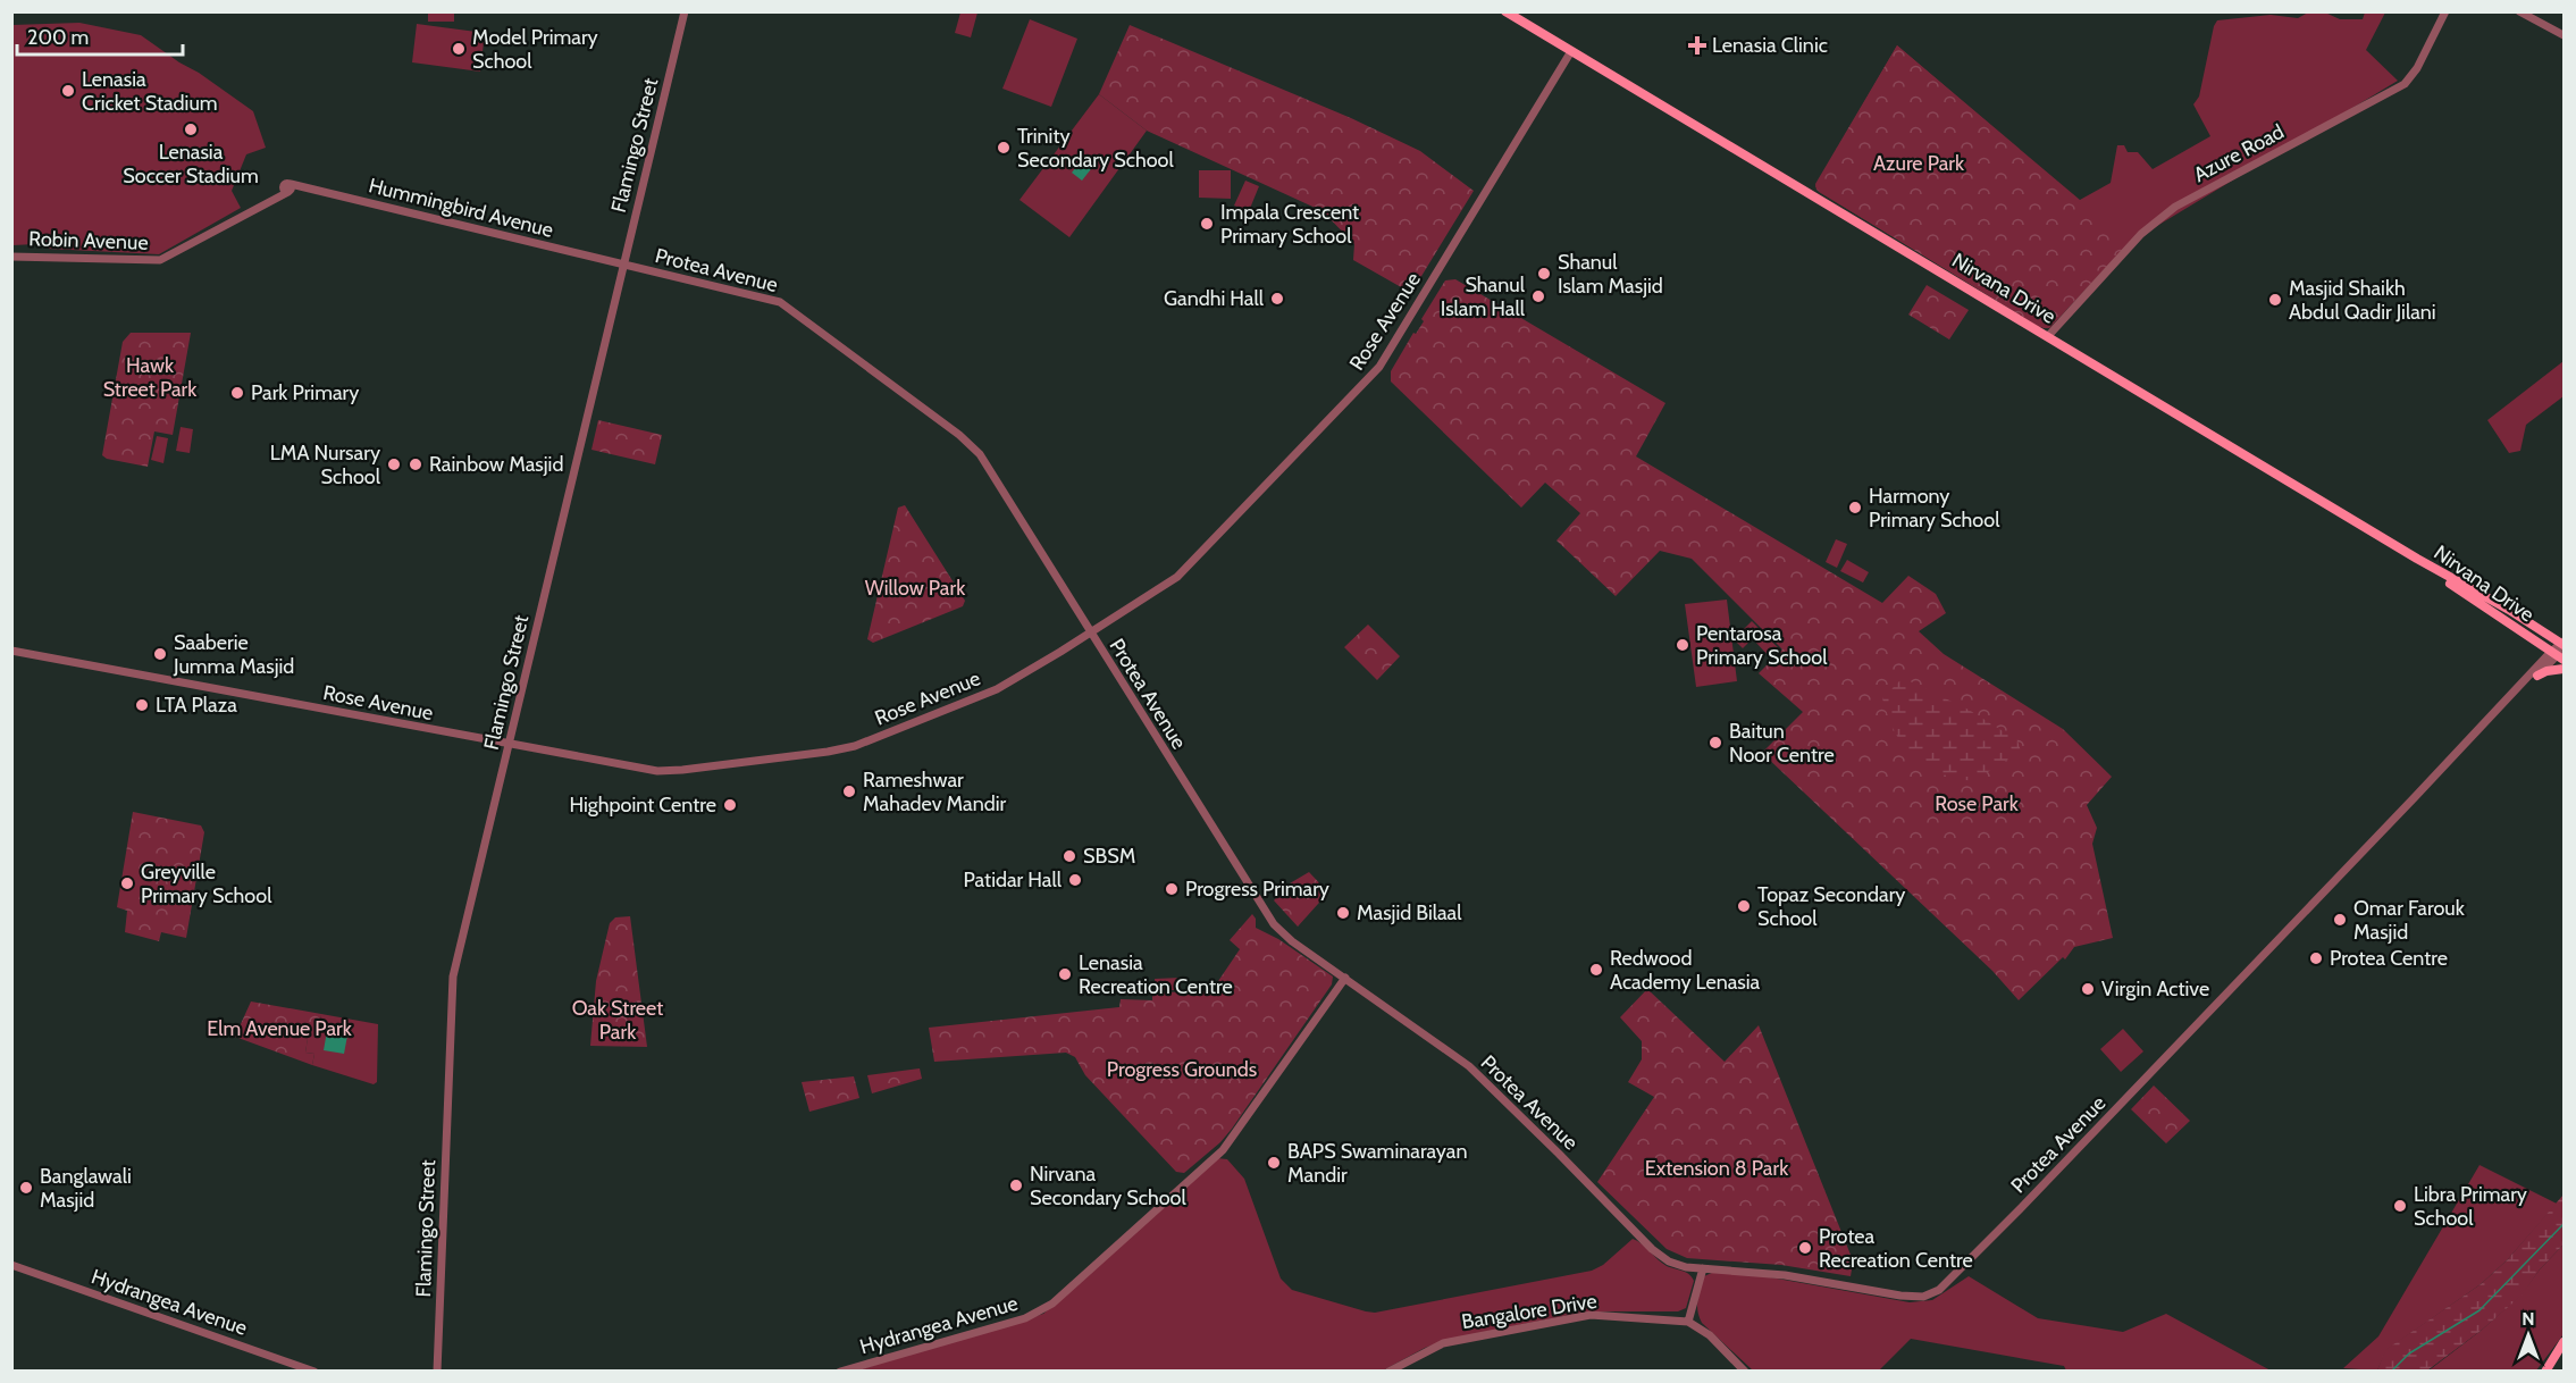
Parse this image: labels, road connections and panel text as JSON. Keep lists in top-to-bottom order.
{
  "streets": {
    "main road": ["Nirvana Drive"],
    "street": [
      "Flamingo Street",
      "Azure Road",
      "Hummingbird Avenue",
      "Robin Avenue",
      "Protea Avenue",
      "Rose Avenue",
      "Hydrangea Avenue",
      "Bangalore Drive"
    ]
  },
  "crossings": [
    ["Flamingo Street", "Hummingbird Avenue"],
    ["Flamingo Street", "Protea Avenue"],
    ["Flamingo Street", "Rose Avenue"],
    ["Azure Road", "Nirvana Drive"],
    ["Hummingbird Avenue", "Robin Avenue"],
    ["Hummingbird Avenue", "Protea Avenue"],
    ["Protea Avenue", "Nirvana Drive"],
    ["Protea Avenue", "Rose Avenue"],
    ["Protea Avenue", "Hydrangea Avenue"],
    ["Nirvana Drive", "Rose Avenue"]
  ],
  "parks": [
    "Azure Park",
    "Hawk Street Park",
    "Willow Park",
    "Rose Park",
    "Oak Street Park",
    "Elm Avenue Park",
    "Progress Grounds",
    "Extension 8 Park"
  ],
  "places": {
    "health": ["Lenasia Clinic"],
    "other": [
      "Model Primary School",
      "Lenasia Cricket Stadium",
      "Lenasia Soccer Stadium",
      "Trinity Secondary School",
      "Impala Crescent Primary School",
      "Shanul Islam Masjid",
      "Shanul Islam Hall",
      "Gandhi Hall",
      "Masjid Shaikh Abdul Qadir Jilani",
      "Park Primary",
      "LMA Nursary School",
      "Rainbow Masjid",
      "Harmony Primary School",
      "Pentarosa Primary School",
      "Saaberie Jumma Masjid",
      "LTA Plaza",
      "Baitun Noor Centre",
      "Rameshwar Mahadev Mandir",
      "Highpoint Centre",
      "SBSM",
      "Patidar Hall",
      "Greyville Primary School",
      "Progress Primary",
      "Topaz Secondary School",
      "Masjid Bilaal",
      "Omar Farouk Masjid",
      "Protea Centre",
      "Redwood Academy Lenasia",
      "Lenasia Recreation Centre",
      "Virgin Active",
      "BAPS Swaminarayan Mandir",
      "Nirvana Secondary School",
      "Banglawali Masjid",
      "Libra Primary School",
      "Protea Recreation Centre"
    ]
  },
  "scale_bar": "200 m",
  "north": "top"
}
